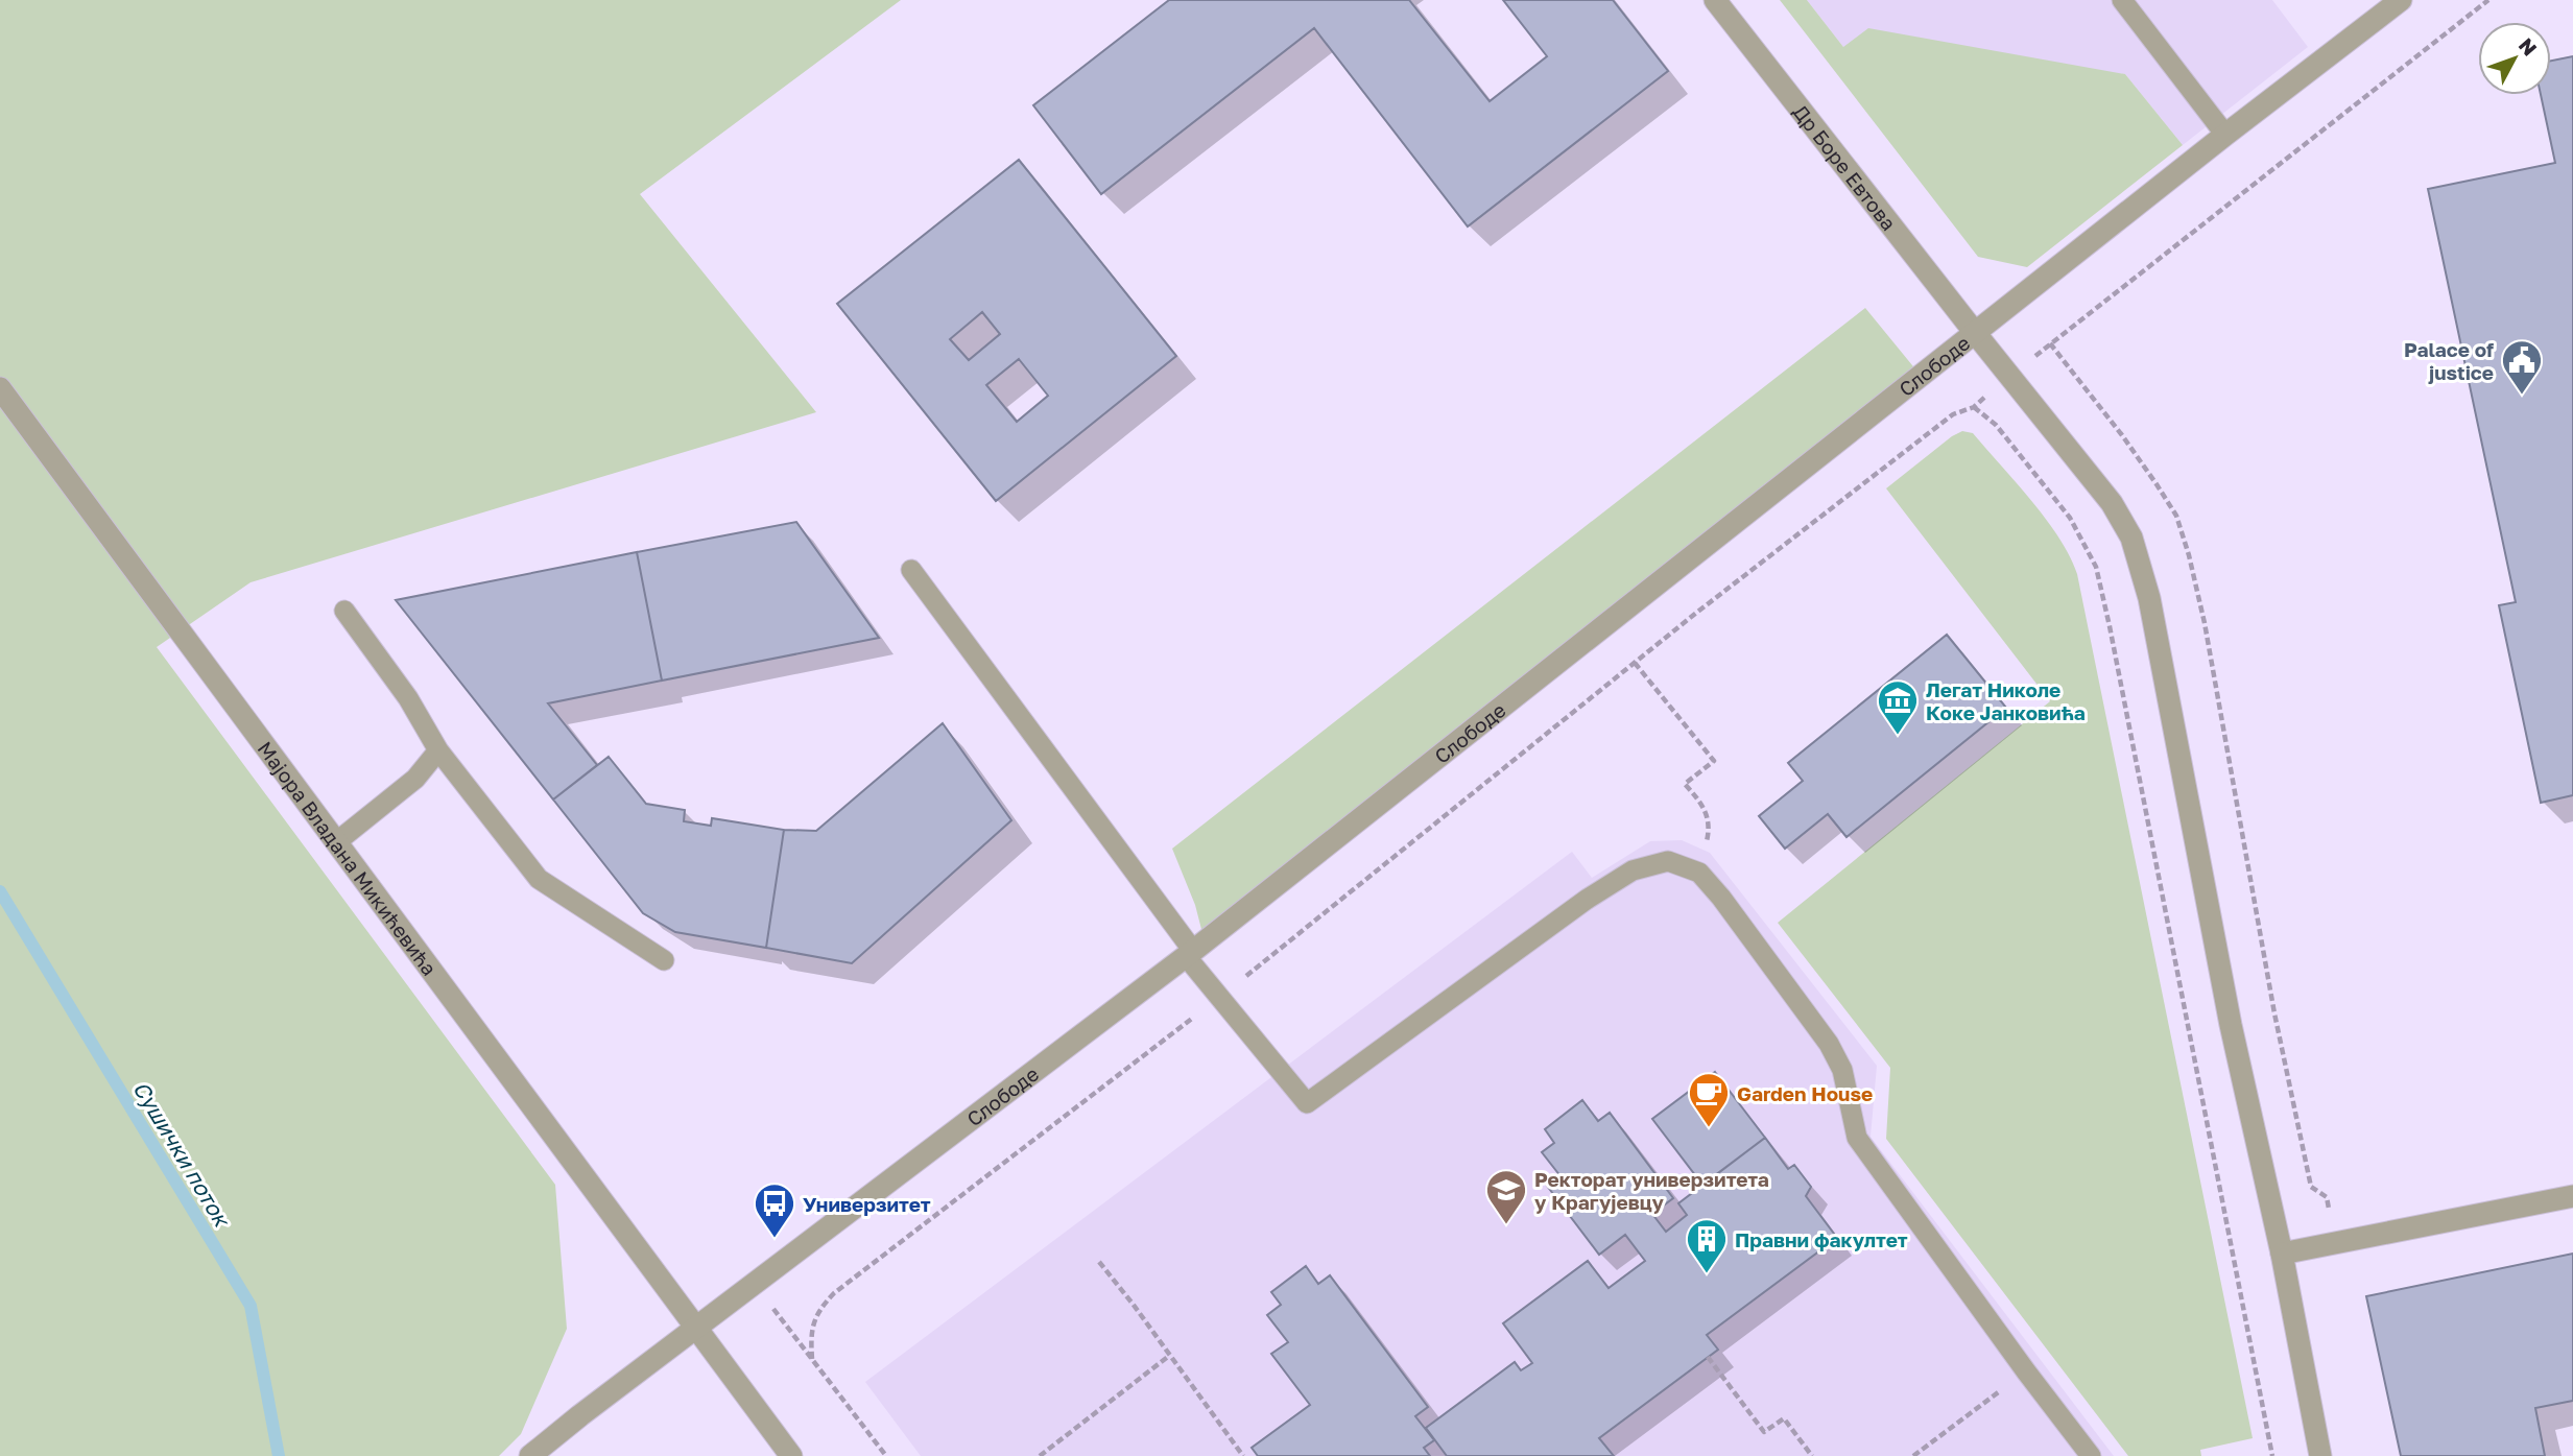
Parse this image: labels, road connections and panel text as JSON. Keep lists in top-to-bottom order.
{
  "streets": {
    "street": ["Др Боре Евтова", "Слободе", "Мајора Владана Микићевића"]
  },
  "crossings": [
    ["Др Боре Евтова", "Слободе"],
    ["Слободе", "Мајора Владана Микићевића"]
  ],
  "water": ["Сушички поток"],
  "places": {
    "public building": ["Palace of justice"],
    "museum": ["Легат Николе Коке Јанковића"],
    "cafe": ["Garden House"],
    "school or university": ["Ректорат универзитета у Крагујевцу"],
    "bus stop": ["Универзитет"],
    "building": ["Правни факултет"]
  },
  "north": "top right"
}
